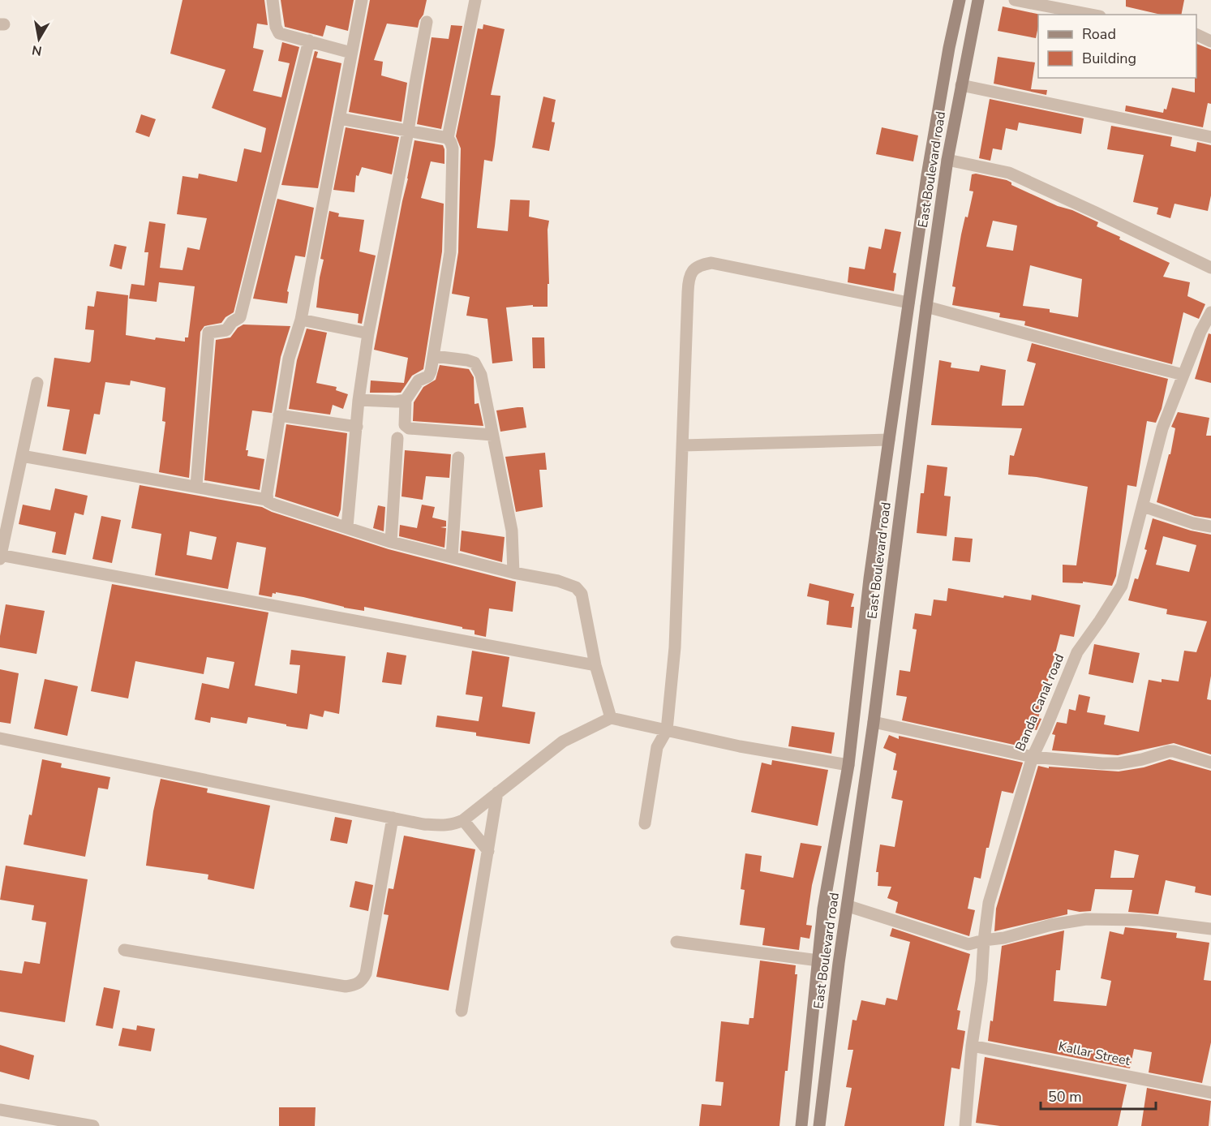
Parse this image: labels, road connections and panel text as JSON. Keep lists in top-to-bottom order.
{
  "streets": {
    "main road": ["East Boulevard road"],
    "street": ["Banda Canal road", "Kallar Street"]
  },
  "crossings": [
    ["Banda Canal road", "Kallar Street"]
  ],
  "legend": ["Road", "Building"],
  "scale_bar": "50 m",
  "north": "bottom"
}
